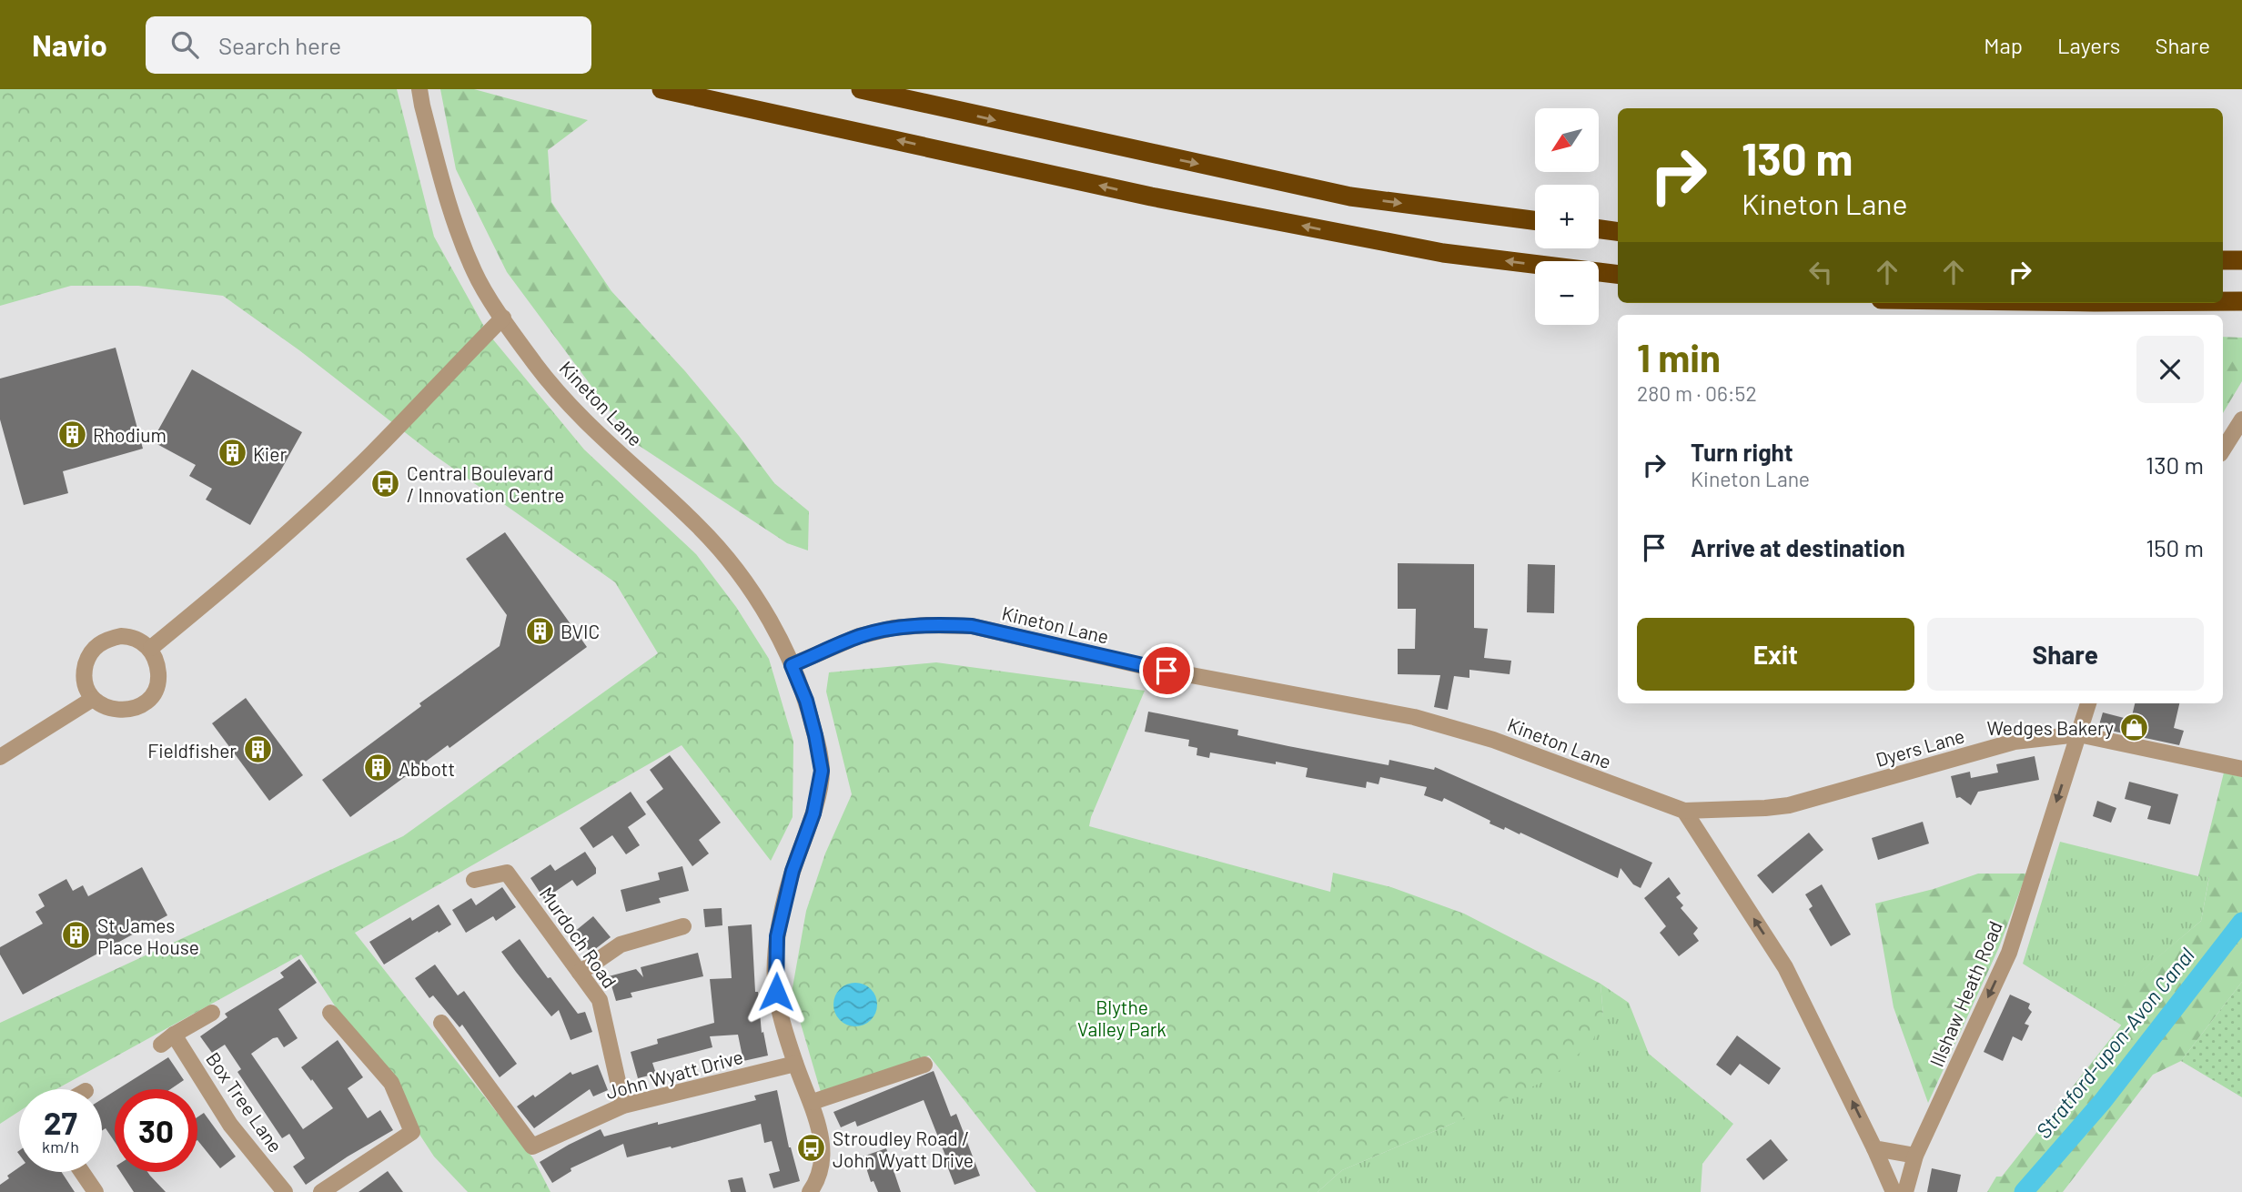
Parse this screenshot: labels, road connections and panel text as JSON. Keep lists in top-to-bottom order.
{
  "streets": {
    "street": [
      "Kineton Lane",
      "Dyers Lane",
      "Murdoch Road",
      "Illshaw Heath Road",
      "John Wyatt Drive",
      "Box Tree Lane"
    ]
  },
  "crossings": [
    ["Kineton Lane", "Dyers Lane"],
    ["Dyers Lane", "Illshaw Heath Road"],
    ["Murdoch Road", "John Wyatt Drive"]
  ],
  "one_way": ["Illshaw Heath Road"],
  "water": ["Stratford-upon-Avon Canal"],
  "parks": ["Blythe Valley Park"],
  "places": {
    "building": [
      "Rhodium",
      "Kier",
      "BVIC",
      "Fieldfisher",
      "Abbott",
      "St James Place House"
    ],
    "bus stop": ["Central Boulevard / Innovation Centre", "Stroudley Road / John Wyatt Drive"],
    "shop": ["Wedges Bakery"]
  },
  "north": "bottom left",
  "page": {
    "header": "Navio",
    "search": "Search here",
    "nav": ["Map", "Layers", "Share"],
    "map_buttons": ["+", "−"],
    "turn": ["130 m", "Kineton Lane"],
    "heading": ["1 min", "280 m · 06:52"],
    "list": [
      {
        "name": "Turn right",
        "note": "Kineton Lane",
        "value": "130 m"
      },
      {
        "name": "Arrive at destination",
        "value": "150 m"
      }
    ],
    "buttons": ["Exit", "Share"],
    "speed": "27 km/h",
    "limit": "30"
  }
}
